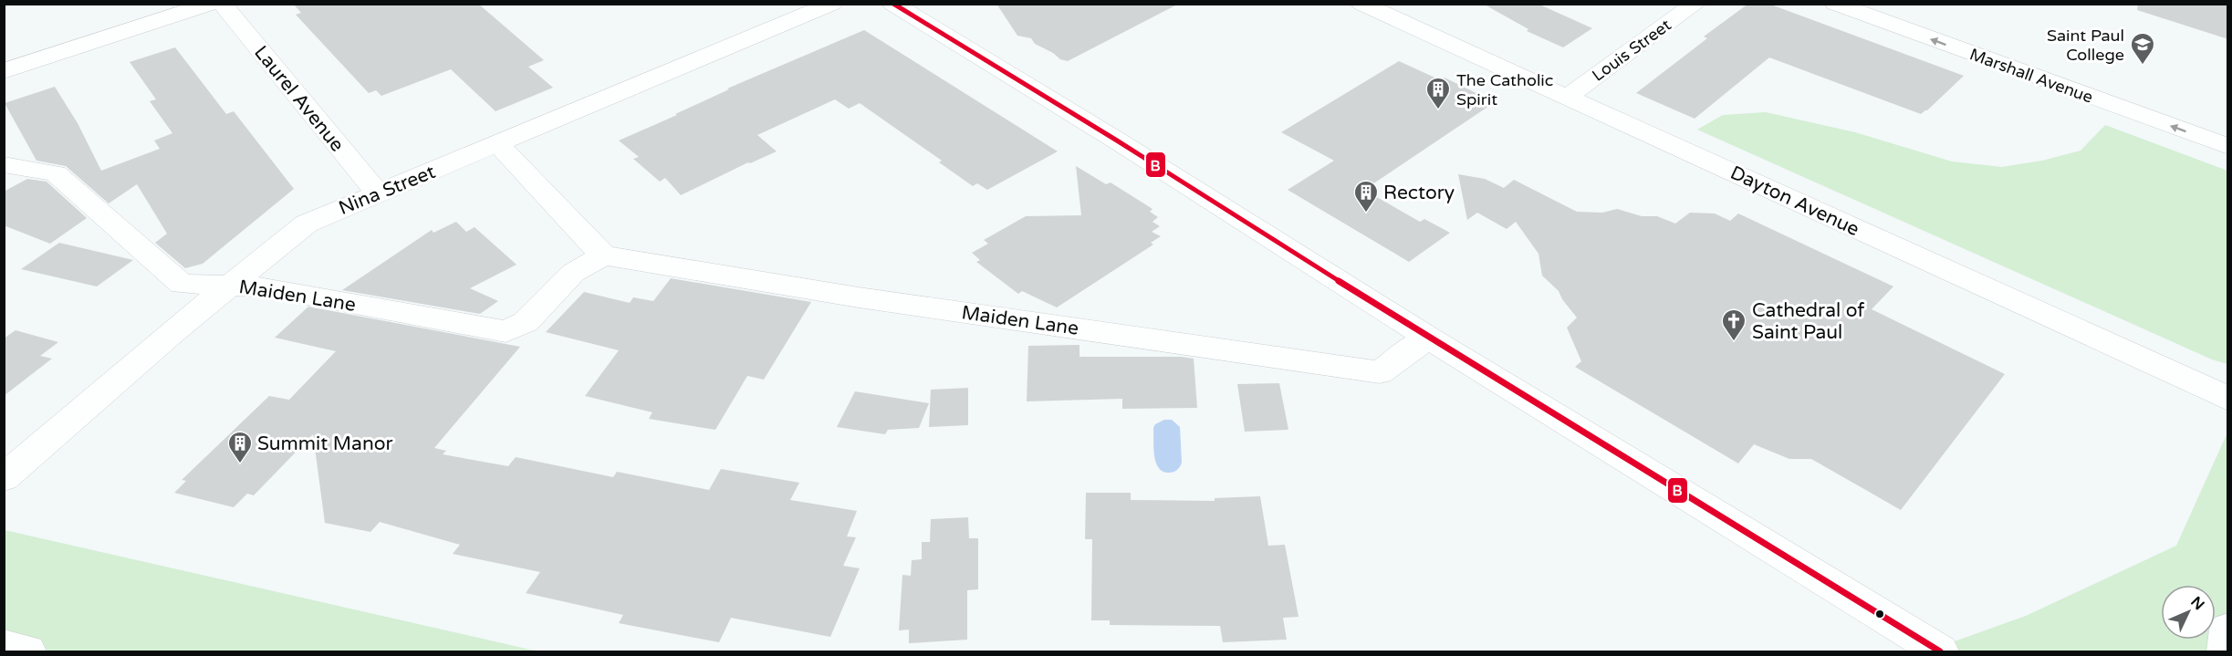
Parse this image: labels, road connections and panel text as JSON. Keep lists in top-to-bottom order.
{
  "streets": {
    "street": [
      "Louis Street",
      "Marshall Avenue",
      "Laurel Avenue",
      "Nina Street",
      "Dayton Avenue",
      "Maiden Lane"
    ]
  },
  "crossings": [
    ["Louis Street", "Dayton Avenue"],
    ["Laurel Avenue", "Nina Street"],
    ["Nina Street", "Maiden Lane"]
  ],
  "one_way": ["Marshall Avenue"],
  "places": {
    "school or university": ["Saint Paul College"],
    "building": ["The Catholic Spirit", "Rectory", "Summit Manor"],
    "church": ["Cathedral of Saint Paul"]
  },
  "lines": ["transit line B"],
  "north": "top right"
}
